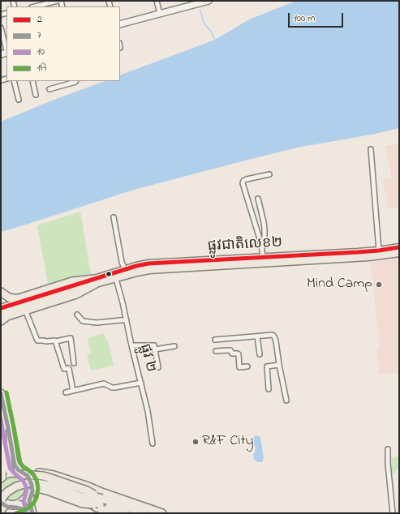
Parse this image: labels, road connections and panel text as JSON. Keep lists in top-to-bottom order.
{
  "streets": {
    "main road": ["ផ្លូវជាតិលេខ២"],
    "street": ["ផ្លូវ ២"]
  },
  "crossings": [
    ["ផ្លូវជាតិលេខ២", "ផ្លូវ ២"]
  ],
  "places": ["Mind Camp", "R&F City"],
  "lines": [
    "transit line 2",
    "transit line 1A",
    "transit line 7",
    "transit line 10"
  ],
  "legend": [
    "2",
    "7",
    "10",
    "1A"
  ],
  "scale_bar": "100 m"
}
